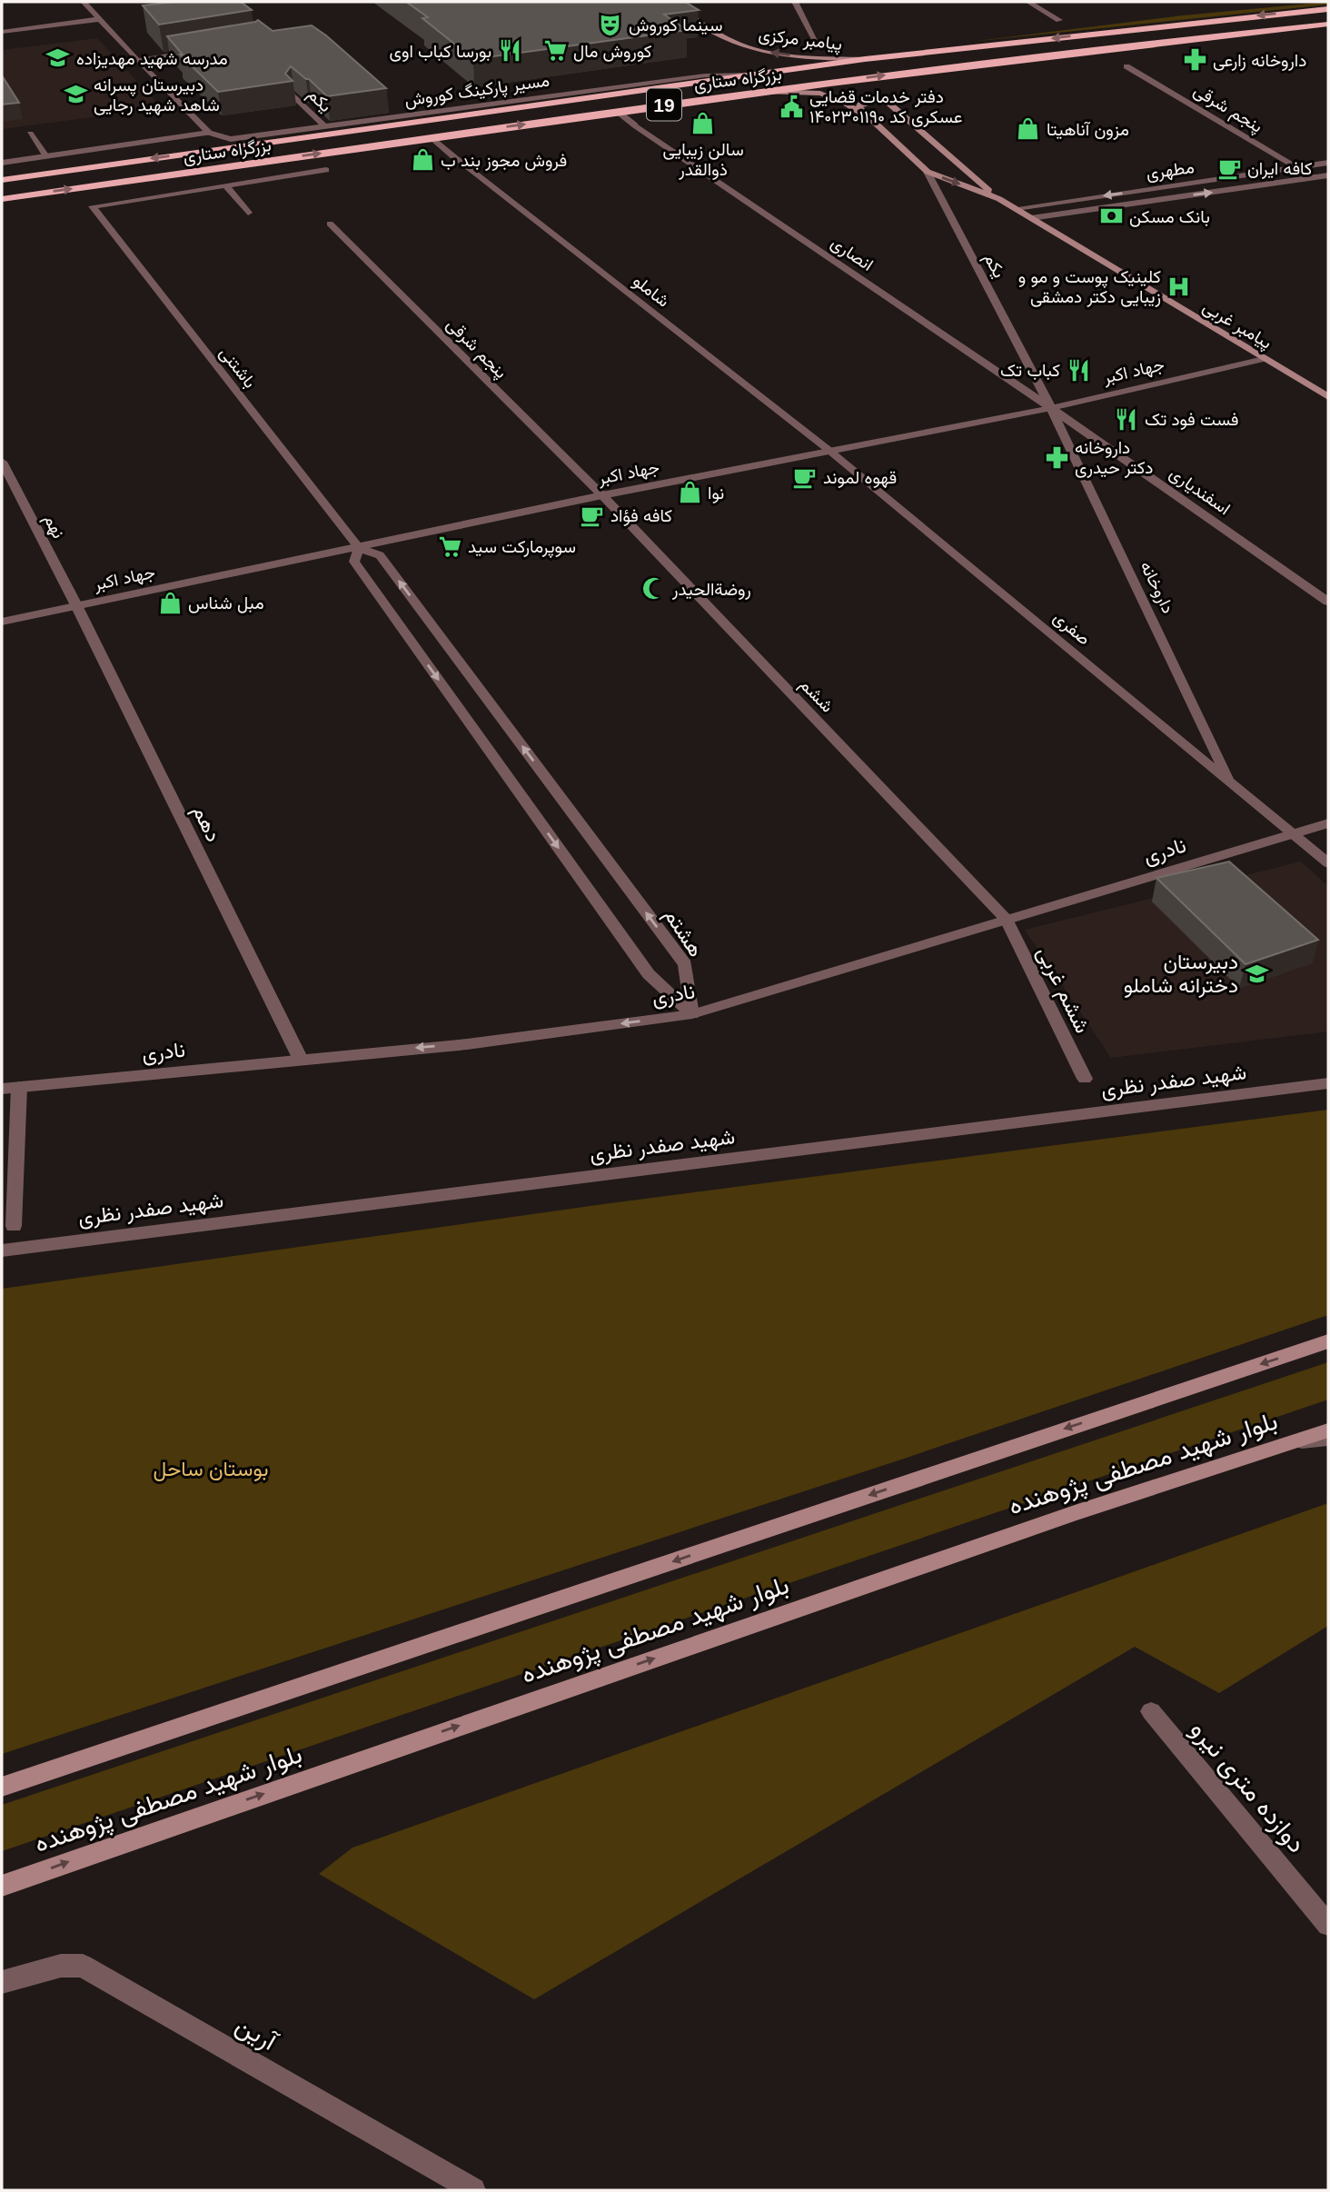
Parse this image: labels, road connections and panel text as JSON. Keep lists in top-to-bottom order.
{
  "streets": {
    "highway": ["بزرگراه ستاری", "19"],
    "main road": ["پیامبر مرکزی", "پیامبر غربی", "بلوار شهید مصطفی پژوهنده"],
    "street": [
      "مسیر پارکینگ کوروش",
      "یکم",
      "پنجم شرقی",
      "مطهری",
      "انصاری",
      "شاملو",
      "باشتنی",
      "جهاد اکبر",
      "اسفندیاری",
      "نهم",
      "داروخانه",
      "صفری",
      "ششم",
      "دهم",
      "نادری",
      "هشتم",
      "ششم غربی",
      "شهید صفدر نظری",
      "دوازده متری نیرو",
      "آرین"
    ]
  },
  "crossings": [
    ["پیامبر مرکزی", "بزرگراه ستاری"],
    ["بزرگراه ستاری", "مسیر پارکینگ کوروش"],
    ["بزرگراه ستاری", "انصاری"],
    ["بزرگراه ستاری", "شاملو"],
    ["بزرگراه ستاری", "پیامبر غربی"],
    ["مسیر پارکینگ کوروش", "یکم"],
    ["یکم", "انصاری"],
    ["یکم", "پیامبر غربی"],
    ["یکم", "جهاد اکبر"],
    ["یکم", "اسفندیاری"],
    ["یکم", "داروخانه"],
    ["پنجم شرقی", "مطهری"],
    ["پنجم شرقی", "جهاد اکبر"],
    ["پنجم شرقی", "ششم"],
    ["مطهری", "پیامبر غربی"],
    ["انصاری", "جهاد اکبر"],
    ["انصاری", "اسفندیاری"],
    ["انصاری", "داروخانه"],
    ["شاملو", "جهاد اکبر"],
    ["شاملو", "صفری"],
    ["پیامبر غربی", "جهاد اکبر"],
    ["باشتنی", "جهاد اکبر"],
    ["باشتنی", "هشتم"],
    ["جهاد اکبر", "اسفندیاری"],
    ["جهاد اکبر", "نهم"],
    ["جهاد اکبر", "داروخانه"],
    ["جهاد اکبر", "صفری"],
    ["جهاد اکبر", "ششم"],
    ["جهاد اکبر", "دهم"],
    ["جهاد اکبر", "هشتم"],
    ["اسفندیاری", "داروخانه"],
    ["نهم", "دهم"],
    ["داروخانه", "صفری"],
    ["صفری", "نادری"],
    ["ششم", "نادری"],
    ["ششم", "ششم غربی"],
    ["دهم", "نادری"],
    ["نادری", "هشتم"],
    ["نادری", "ششم غربی"]
  ],
  "one_way": ["پیامبر مرکزی"],
  "parks": ["بوستان ساحل"],
  "places": {
    "theatre": ["سینما کوروش"],
    "restaurant": ["بورسا کباب اوی", "کباب تک", "فست فود تک"],
    "supermarket": ["کوروش مال", "سوپرمارکت سید"],
    "school or university": ["مدرسه شهيد مهديزاده", "دبیرستان پسرانه شاهد شهید رجایی", "دبیرستان دخترانه شاملو"],
    "pharmacy": ["داروخانه زارعی", "داروخانه دکتر حیدری"],
    "public building": ["دفتر خدمات قضایی عسکری کد ۱۴۰۲۳۰۱۱۹۰"],
    "shop": [
      "سالن زیبایی ذوالقدر",
      "مزون آناهیتا",
      "فروش مجوز بند ب",
      "نوا",
      "مبل شناس"
    ],
    "cafe": ["کافه ایران", "قهوه لموند", "کافه فؤاد"],
    "bank": ["بانک مسکن"],
    "hospital": ["کلینیک پوست و مو و زیبایی دکتر دمشقی"],
    "mosque": ["روضةالحیدر"]
  }
}
